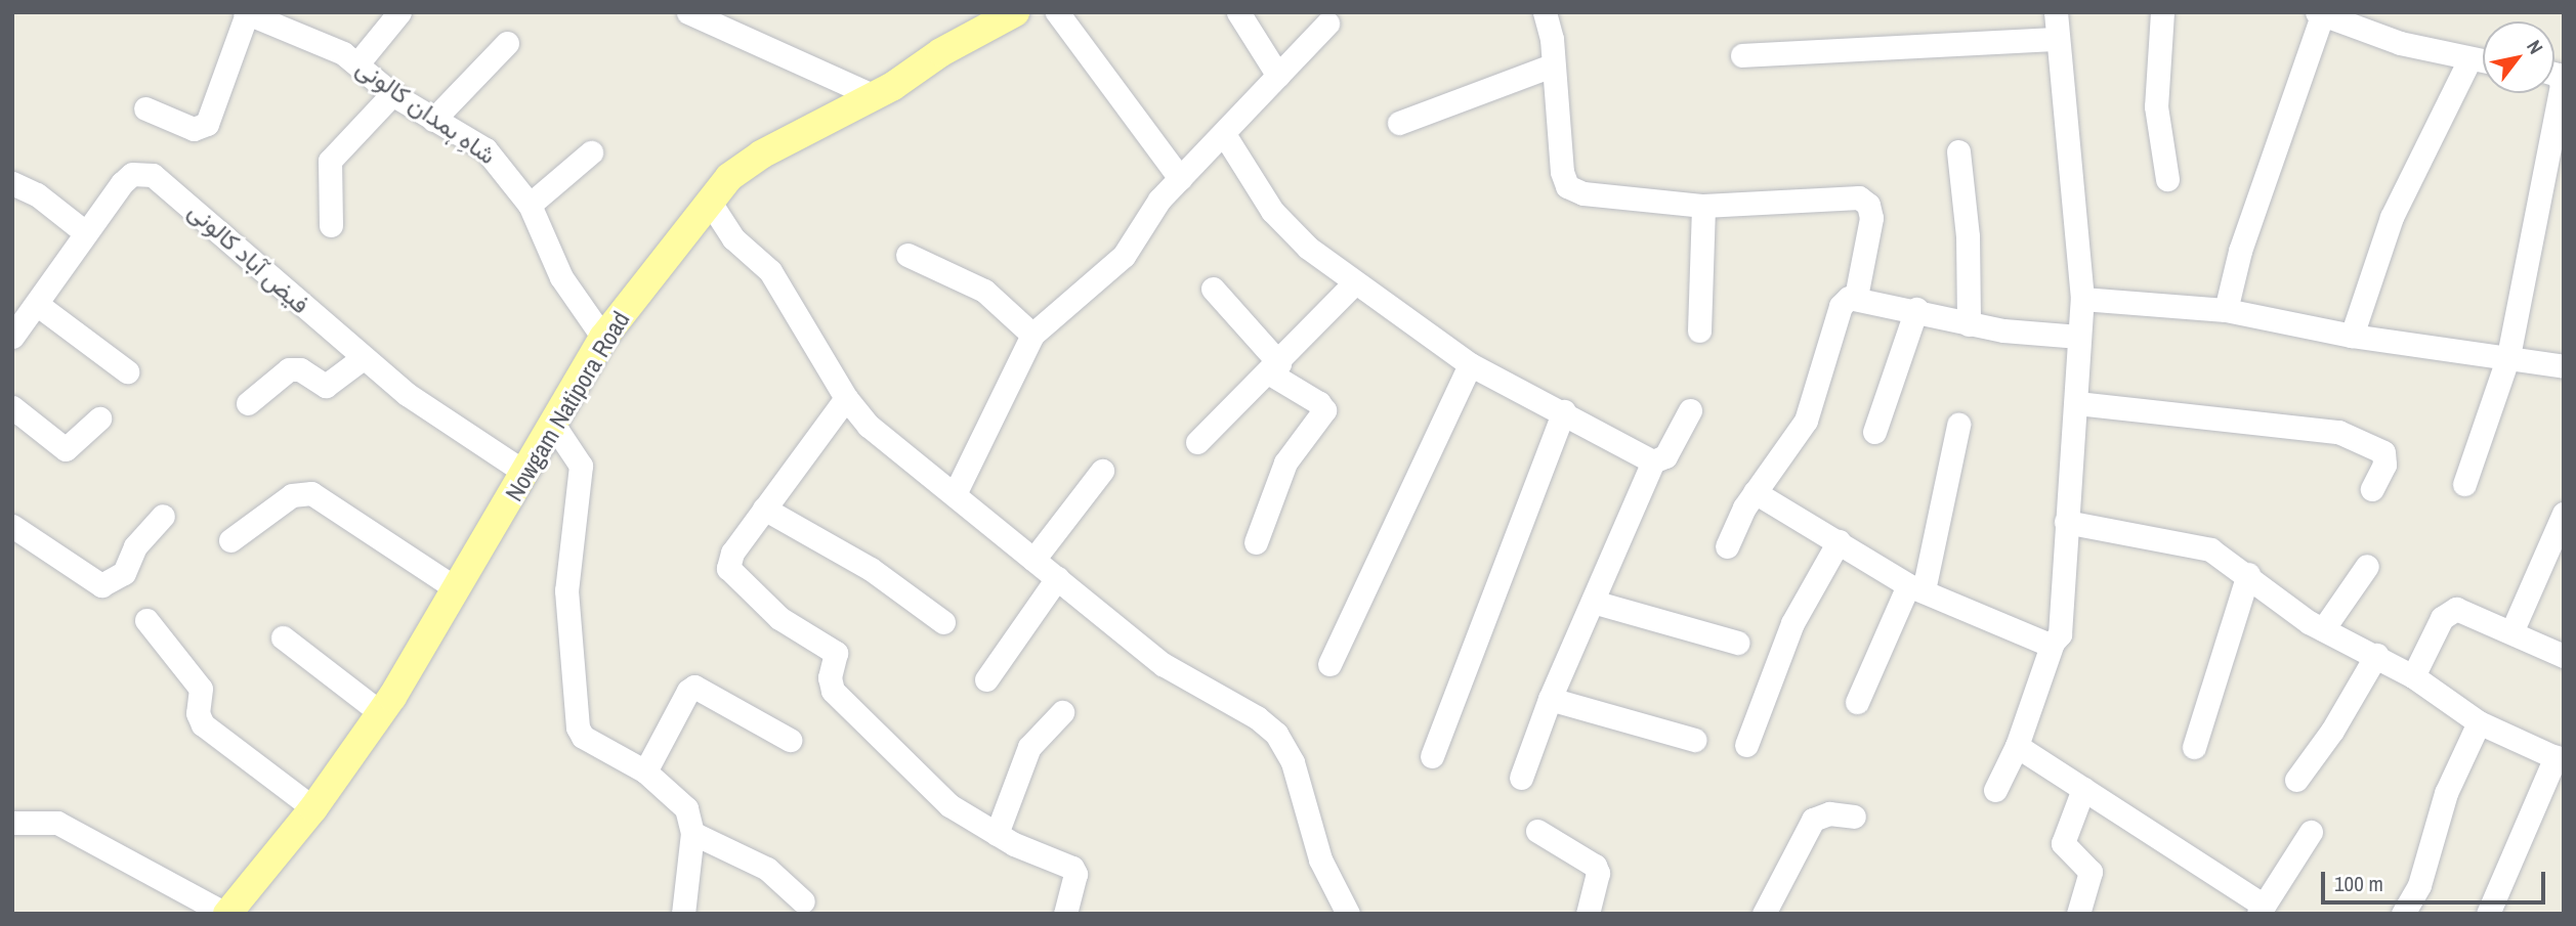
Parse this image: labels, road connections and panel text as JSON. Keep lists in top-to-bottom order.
{
  "streets": {
    "main road": ["Nowgam Natipora Road"],
    "street": ["شاہِ ہمدان کالونی", "فیض آباد کالونی"]
  },
  "crossings": [
    ["شاہِ ہمدان کالونی", "Nowgam Natipora Road"],
    ["فیض آباد کالونی", "Nowgam Natipora Road"]
  ],
  "scale_bar": "100 m",
  "north": "top right"
}
